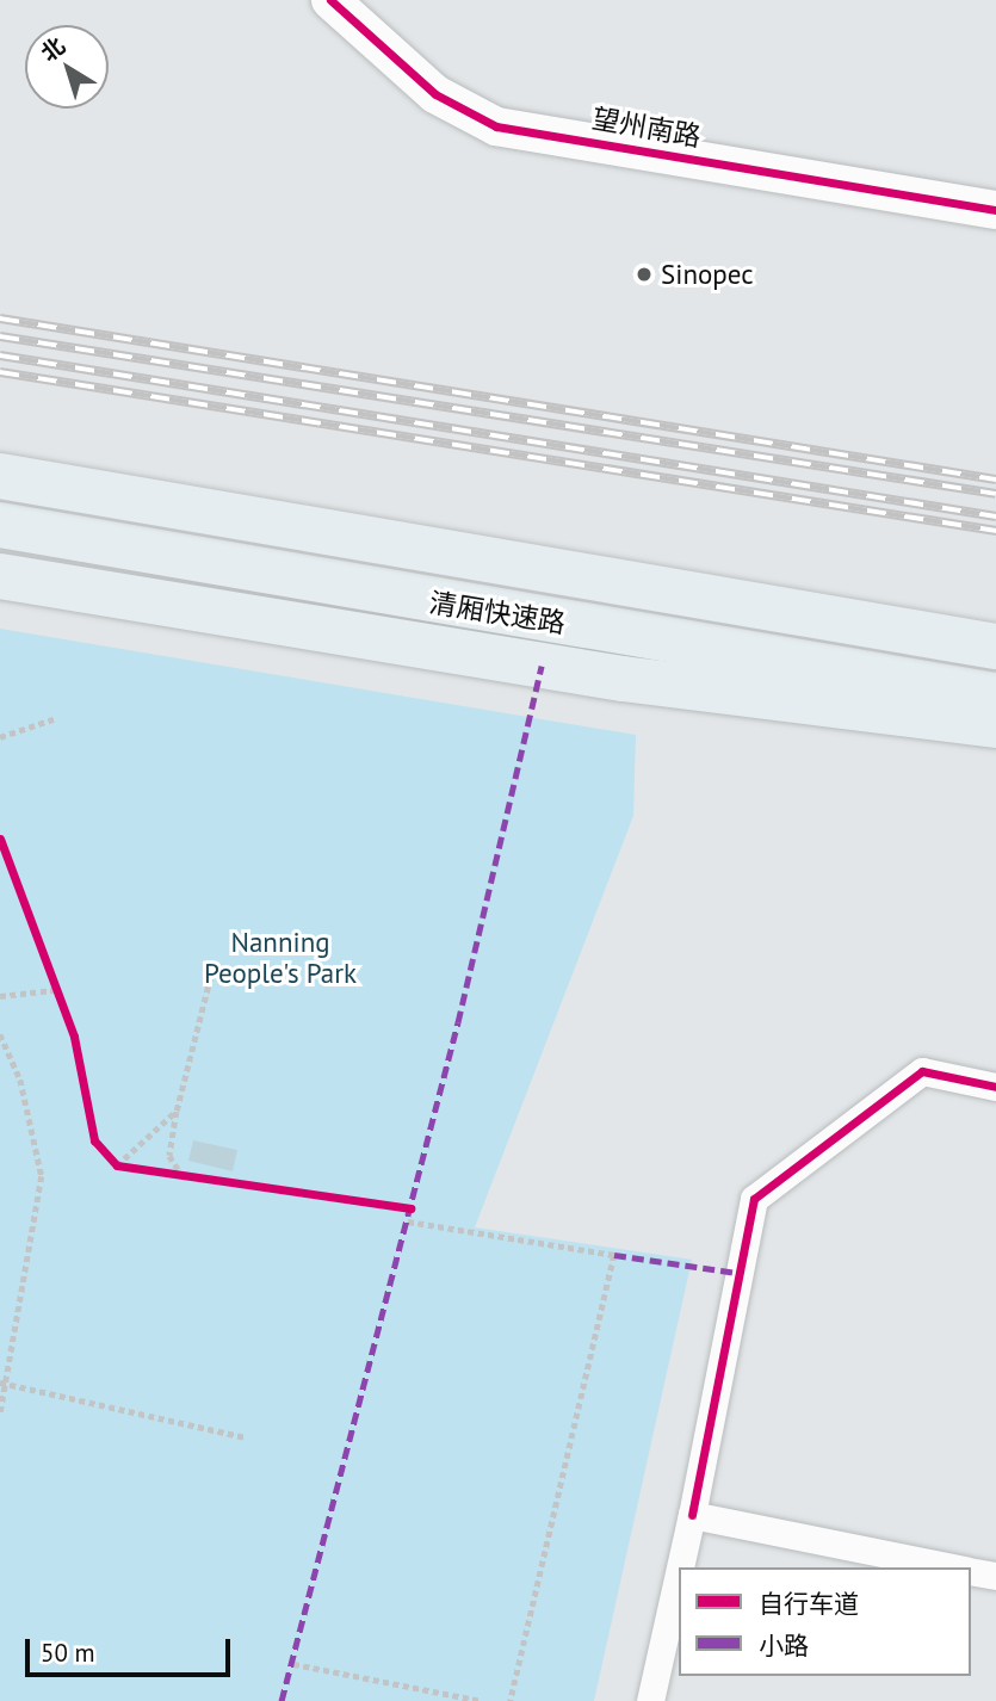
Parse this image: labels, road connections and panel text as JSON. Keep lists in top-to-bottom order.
{
  "streets": {
    "highway": ["清厢快速路"],
    "street": ["望州南路"]
  },
  "parks": ["Nanning People's Park"],
  "places": ["Sinopec"],
  "legend": ["自行车道", "小路"],
  "scale_bar": "50 m",
  "north": "top left"
}
